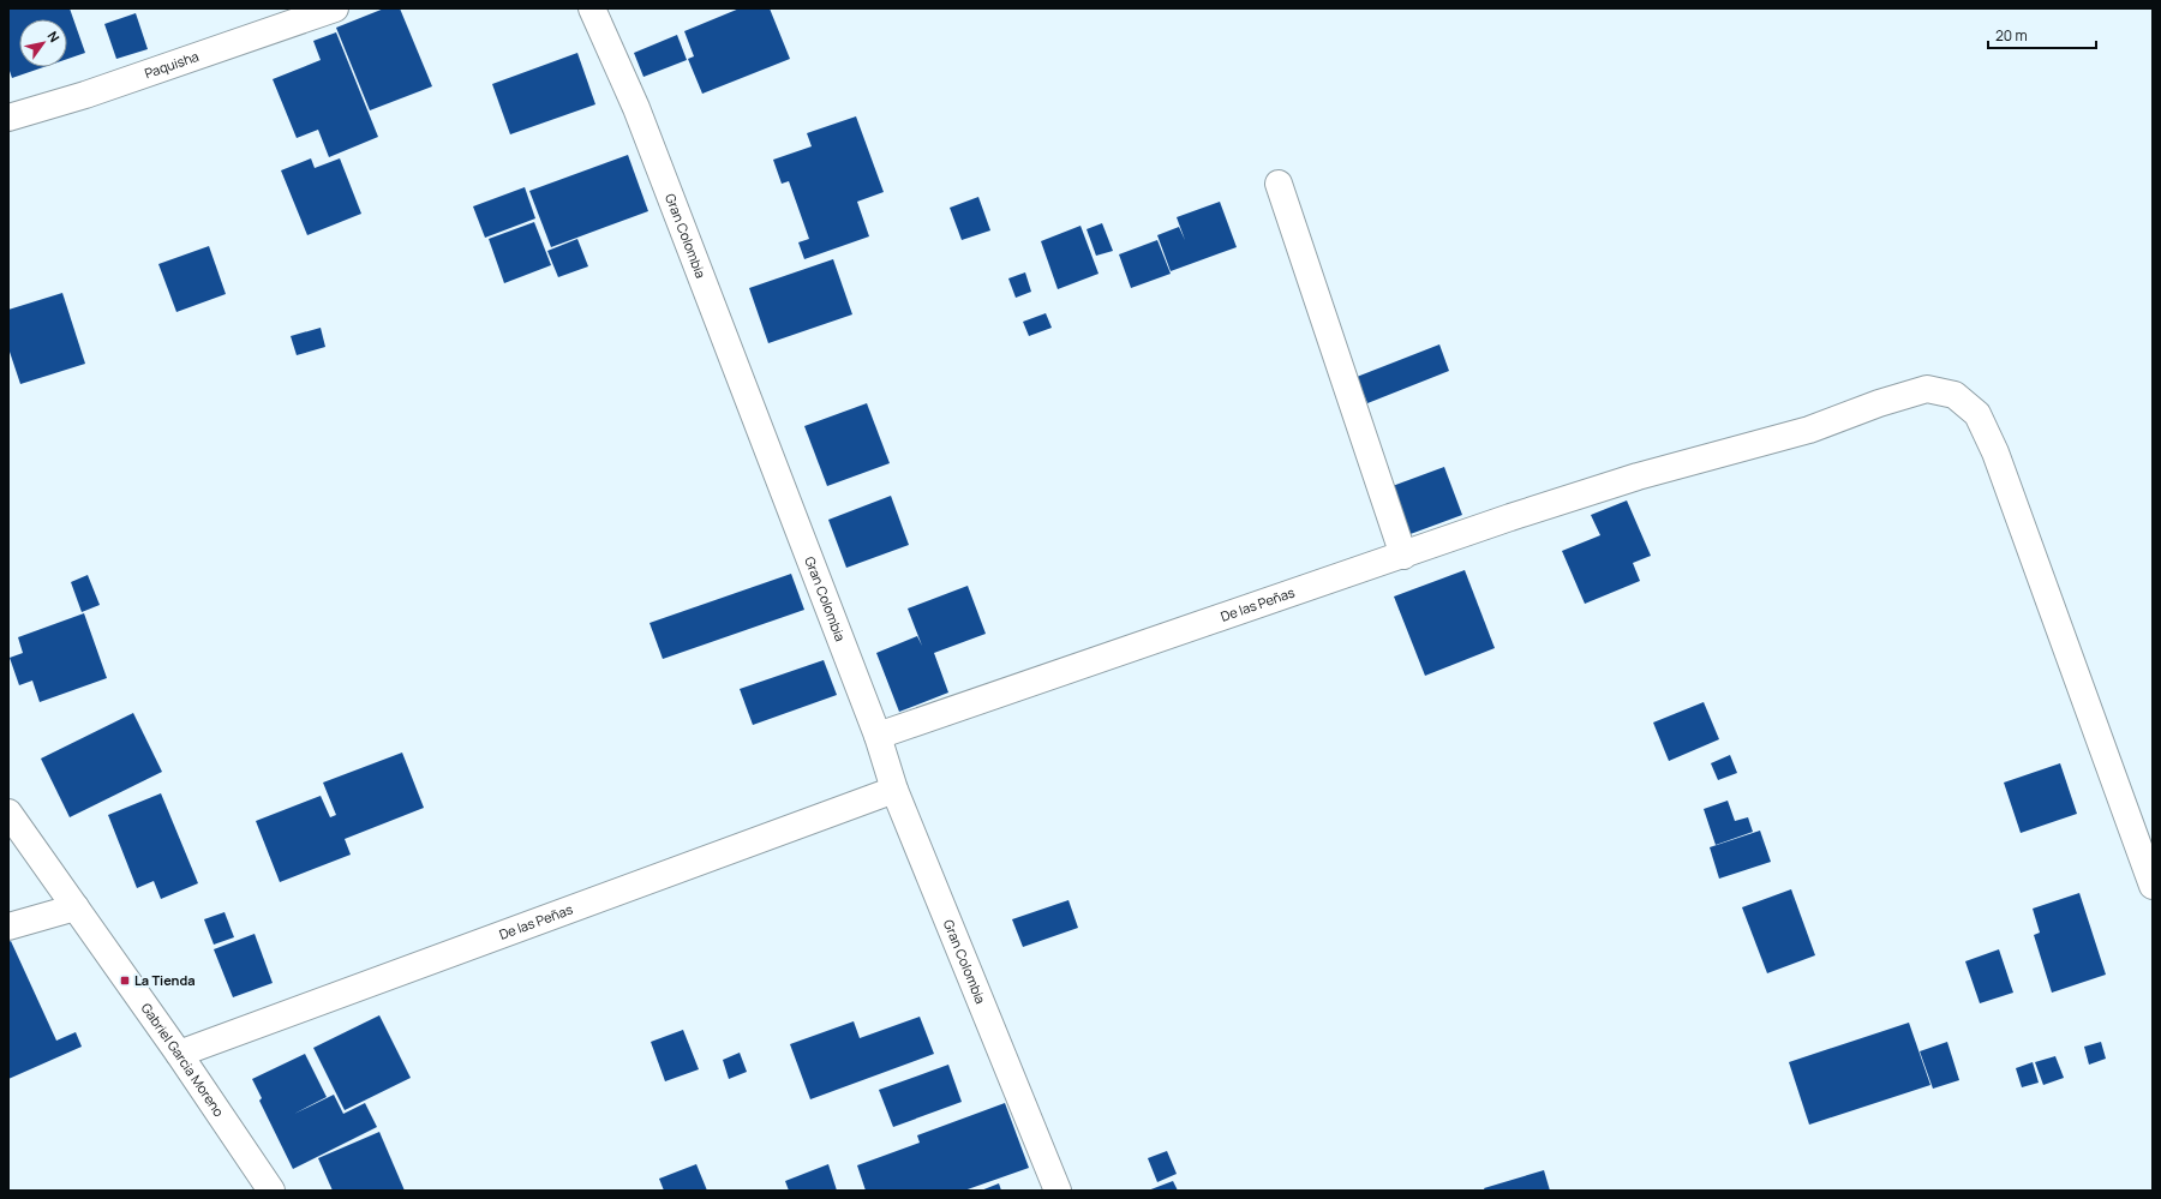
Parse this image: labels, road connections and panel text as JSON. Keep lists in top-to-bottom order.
{
  "streets": {
    "street": [
      "Paquisha",
      "Gran Colombia",
      "De las Peñas",
      "Gabriel Garcia Moreno"
    ]
  },
  "crossings": [
    ["Gran Colombia", "De las Peñas"],
    ["De las Peñas", "Gabriel Garcia Moreno"]
  ],
  "places": {
    "transit": ["La Tienda"]
  },
  "scale_bar": "20 m",
  "north": "top right"
}
